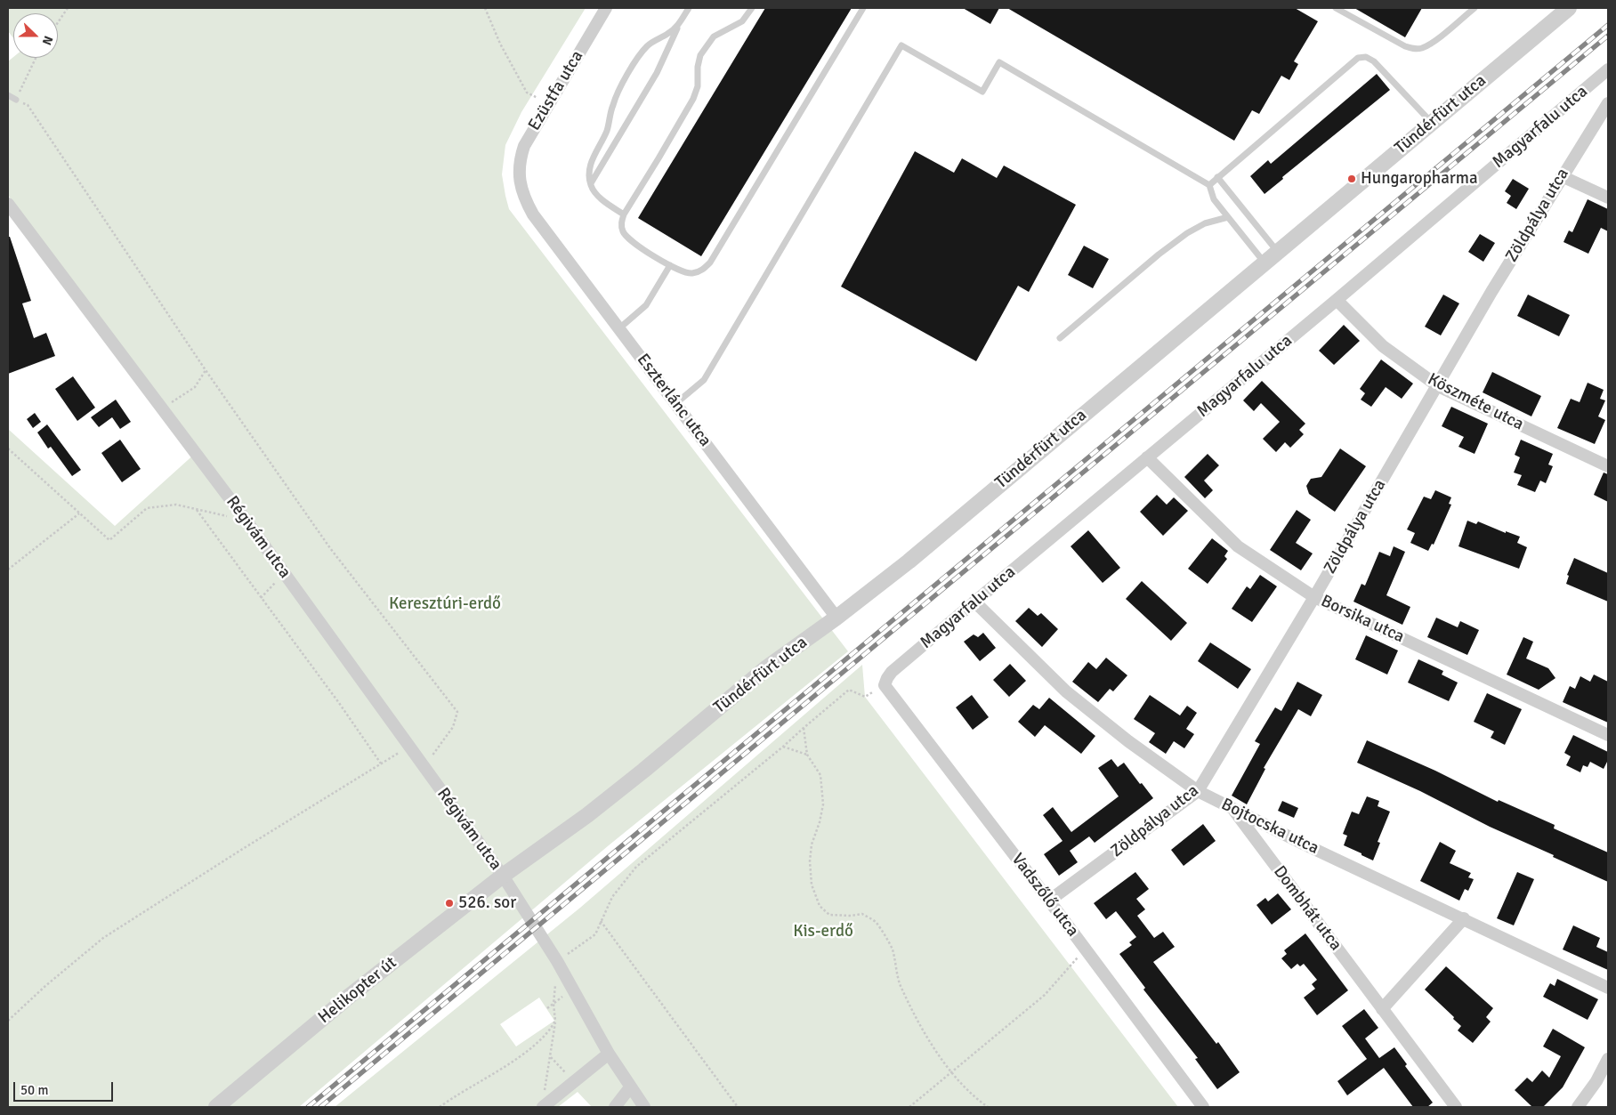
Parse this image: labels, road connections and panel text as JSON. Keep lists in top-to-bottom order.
{
  "streets": {
    "street": [
      "Ezüstfa utca",
      "Tündérfürt utca",
      "Magyarfalu utca",
      "Zöldpálya utca",
      "Eszterlánc utca",
      "Köszméte utca",
      "Régivám utca",
      "Borsika utca",
      "Bojtocska utca",
      "Vadszőlő utca",
      "Dombhát utca",
      "Helikopter út"
    ]
  },
  "crossings": [
    ["Ezüstfa utca", "Eszterlánc utca"],
    ["Tündérfürt utca", "Eszterlánc utca"],
    ["Tündérfürt utca", "Régivám utca"],
    ["Tündérfürt utca", "Helikopter út"],
    ["Magyarfalu utca", "Köszméte utca"],
    ["Magyarfalu utca", "Borsika utca"],
    ["Magyarfalu utca", "Bojtocska utca"],
    ["Magyarfalu utca", "Vadszőlő utca"],
    ["Zöldpálya utca", "Köszméte utca"],
    ["Zöldpálya utca", "Borsika utca"],
    ["Zöldpálya utca", "Bojtocska utca"],
    ["Zöldpálya utca", "Vadszőlő utca"],
    ["Régivám utca", "Helikopter út"],
    ["Bojtocska utca", "Dombhát utca"]
  ],
  "parks": ["Keresztúri-erdő", "Kis-erdő"],
  "places": ["Hungaropharma", "526. sor"],
  "scale_bar": "50 m",
  "north": "right"
}
